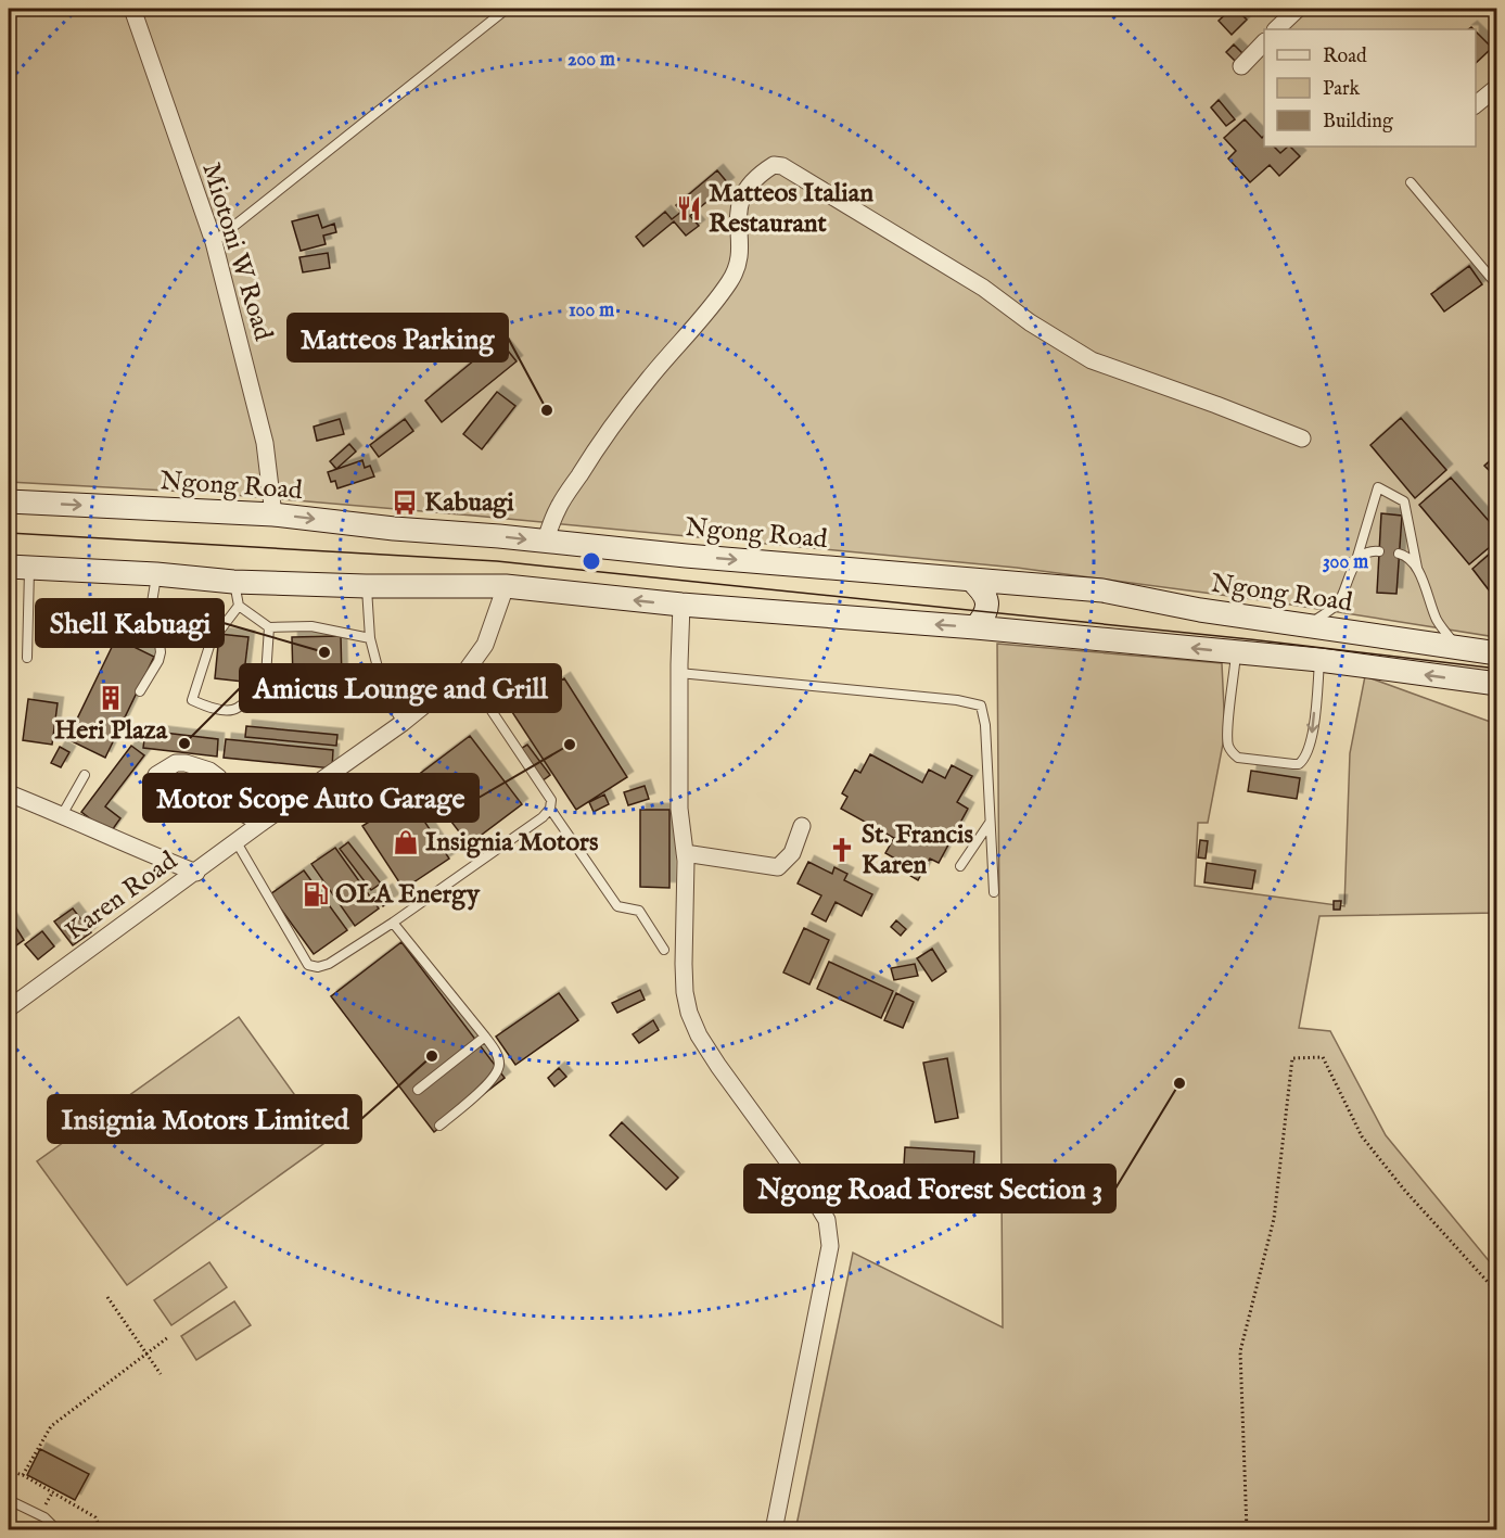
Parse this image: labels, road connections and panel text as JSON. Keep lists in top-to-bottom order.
{
  "streets": {
    "main road": ["Ngong Road"],
    "street": ["Miotoni W Road", "Karen Road"]
  },
  "crossings": [
    ["Miotoni W Road", "Ngong Road"]
  ],
  "places": {
    "restaurant": ["Matteos Italian Restaurant"],
    "other": [
      "Matteos Parking",
      "Shell Kabuagi",
      "Amicus Lounge and Grill",
      "Motor Scope Auto Garage",
      "Insignia Motors Limited",
      "Ngong Road Forest Section 3"
    ],
    "bus stop": ["Kabuagi"],
    "building": ["Heri Plaza"],
    "shop": ["Insignia Motors"],
    "church": ["St. Francis Karen"],
    "fuel station": ["OLA Energy"]
  },
  "legend": ["Road", "Park", "Building"],
  "rings": ["200 m", "100 m", "300 m"]
}
